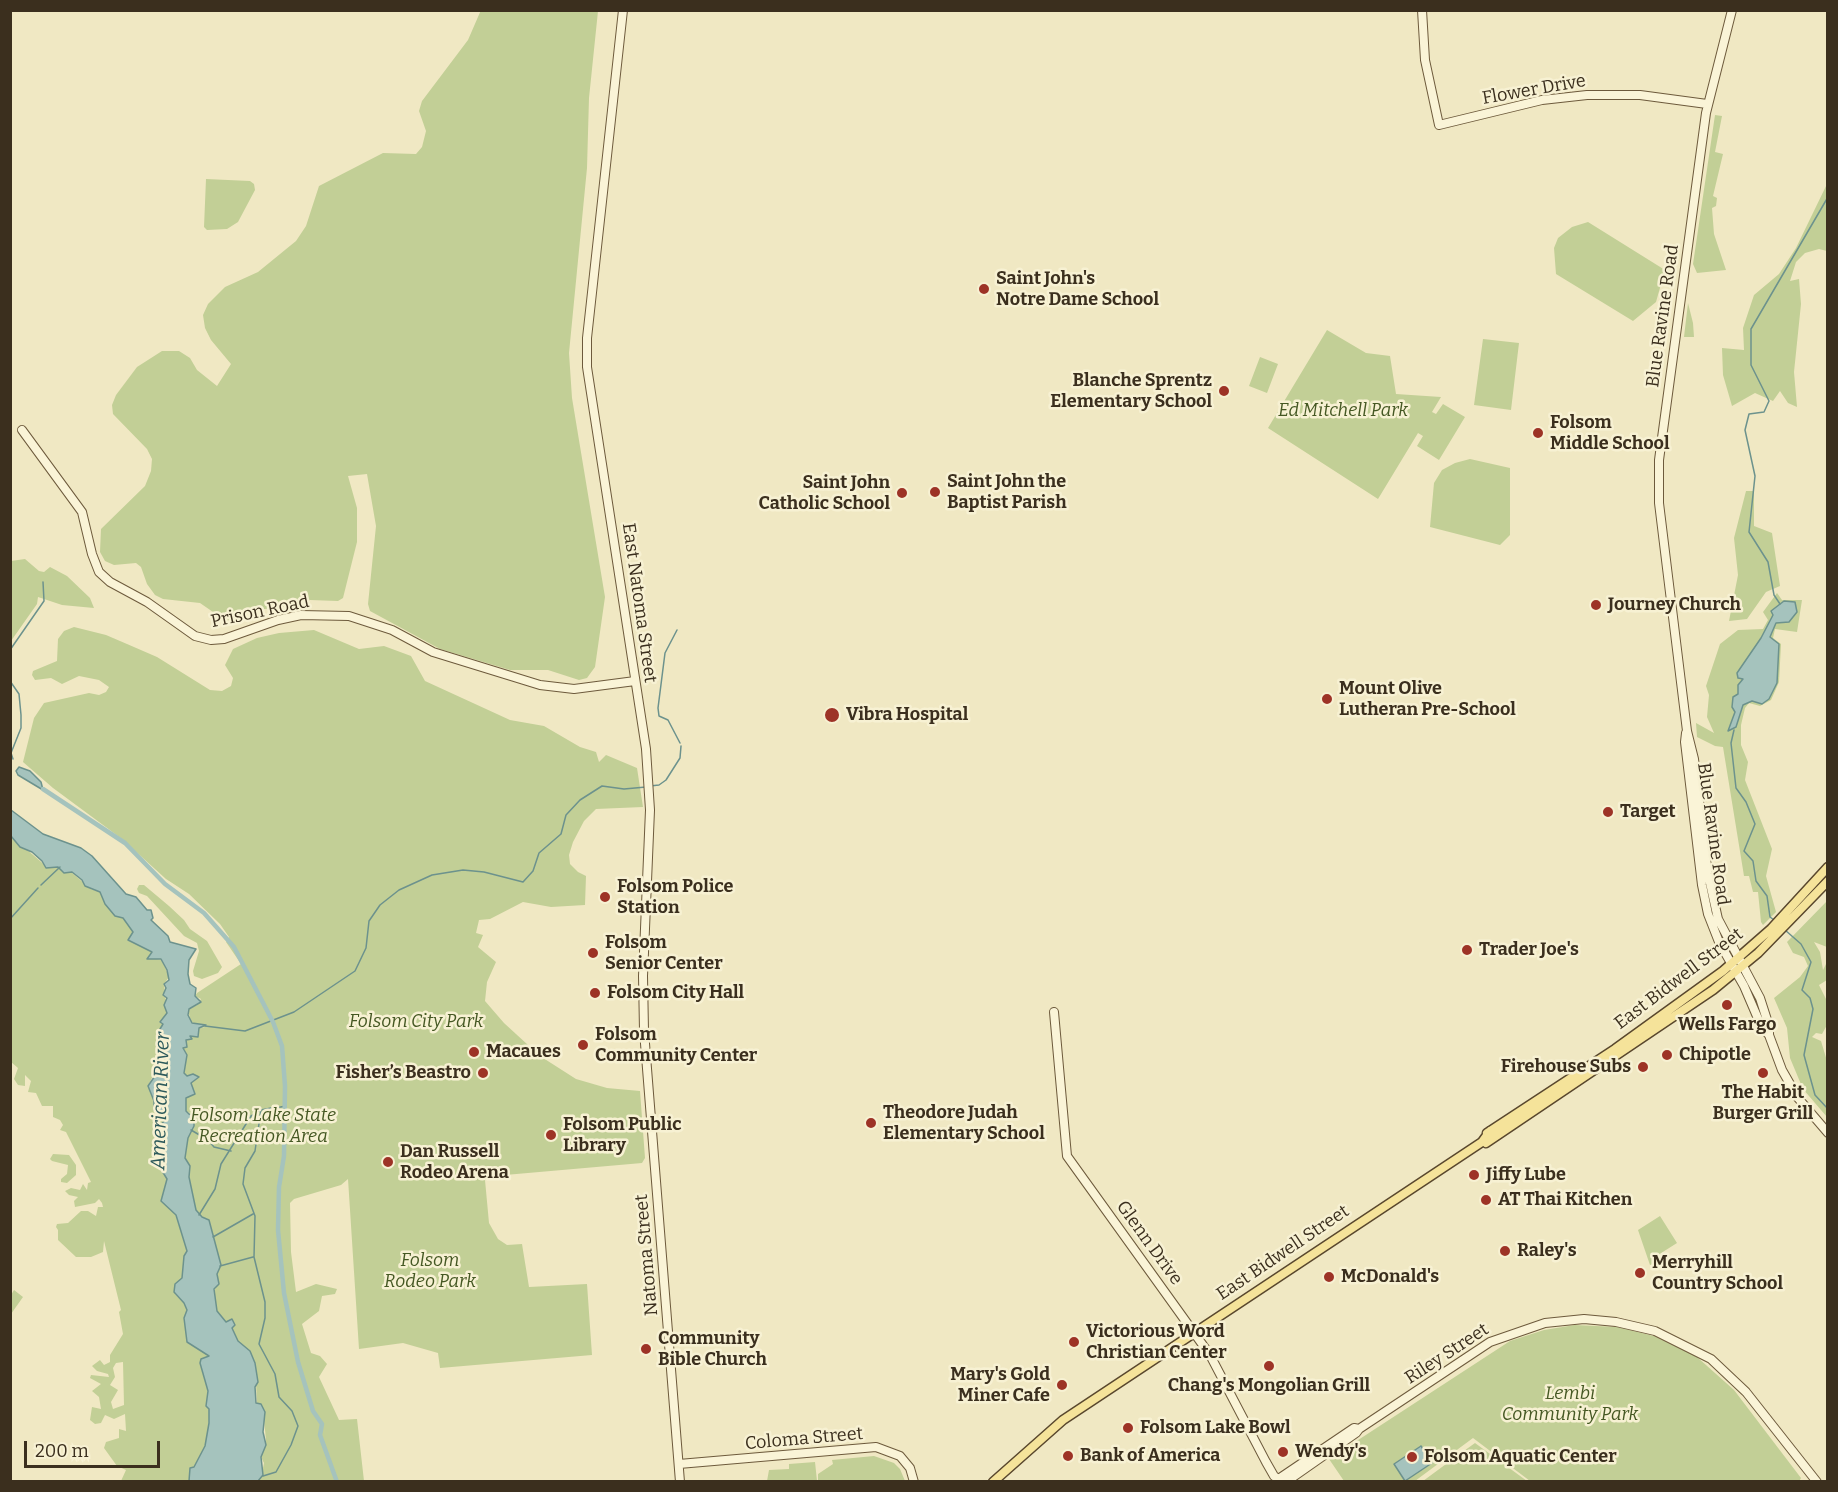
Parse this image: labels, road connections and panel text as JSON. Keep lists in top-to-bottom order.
{
  "streets": {
    "main road": [
      "Flower Drive",
      "Blue Ravine Road",
      "East Natoma Street",
      "Prison Road",
      "East Bidwell Street",
      "Glenn Drive",
      "Natoma Street",
      "Riley Street",
      "Coloma Street"
    ]
  },
  "crossings": [
    ["Flower Drive", "Blue Ravine Road"],
    ["Blue Ravine Road", "East Bidwell Street"],
    ["East Natoma Street", "Prison Road"],
    ["East Natoma Street", "Natoma Street"],
    ["East Bidwell Street", "Glenn Drive"],
    ["Glenn Drive", "Riley Street"],
    ["Natoma Street", "Coloma Street"]
  ],
  "water": ["American River"],
  "parks": [
    "Ed Mitchell Park",
    "Folsom City Park",
    "Folsom Lake State Recreation Area",
    "Folsom Rodeo Park",
    "Lembi Community Park"
  ],
  "places": [
    "Saint John's Notre Dame School",
    "Blanche Sprentz Elementary School",
    "Folsom Middle School",
    "Saint John the Baptist Parish",
    "Saint John Catholic School",
    "Journey Church",
    "Mount Olive Lutheran Pre-School",
    "Vibra Hospital",
    "Target",
    "Folsom Police Station",
    "Trader Joe's",
    "Folsom Senior Center",
    "Folsom City Hall",
    "Wells Fargo",
    "Folsom Community Center",
    "Macaues",
    "Chipotle",
    "Firehouse Subs",
    "Fisher’s Beastro",
    "The Habit Burger Grill",
    "Theodore Judah Elementary School",
    "Folsom Public Library",
    "Dan Russell Rodeo Arena",
    "Jiffy Lube",
    "AT Thai Kitchen",
    "Raley's",
    "Merryhill Country School",
    "McDonald's",
    "Victorious Word Christian Center",
    "Community Bible Church",
    "Chang's Mongolian Grill",
    "Mary's Gold Miner Cafe",
    "Folsom Lake Bowl",
    "Wendy's",
    "Bank of America",
    "Folsom Aquatic Center"
  ],
  "scale_bar": "200 m"
}
